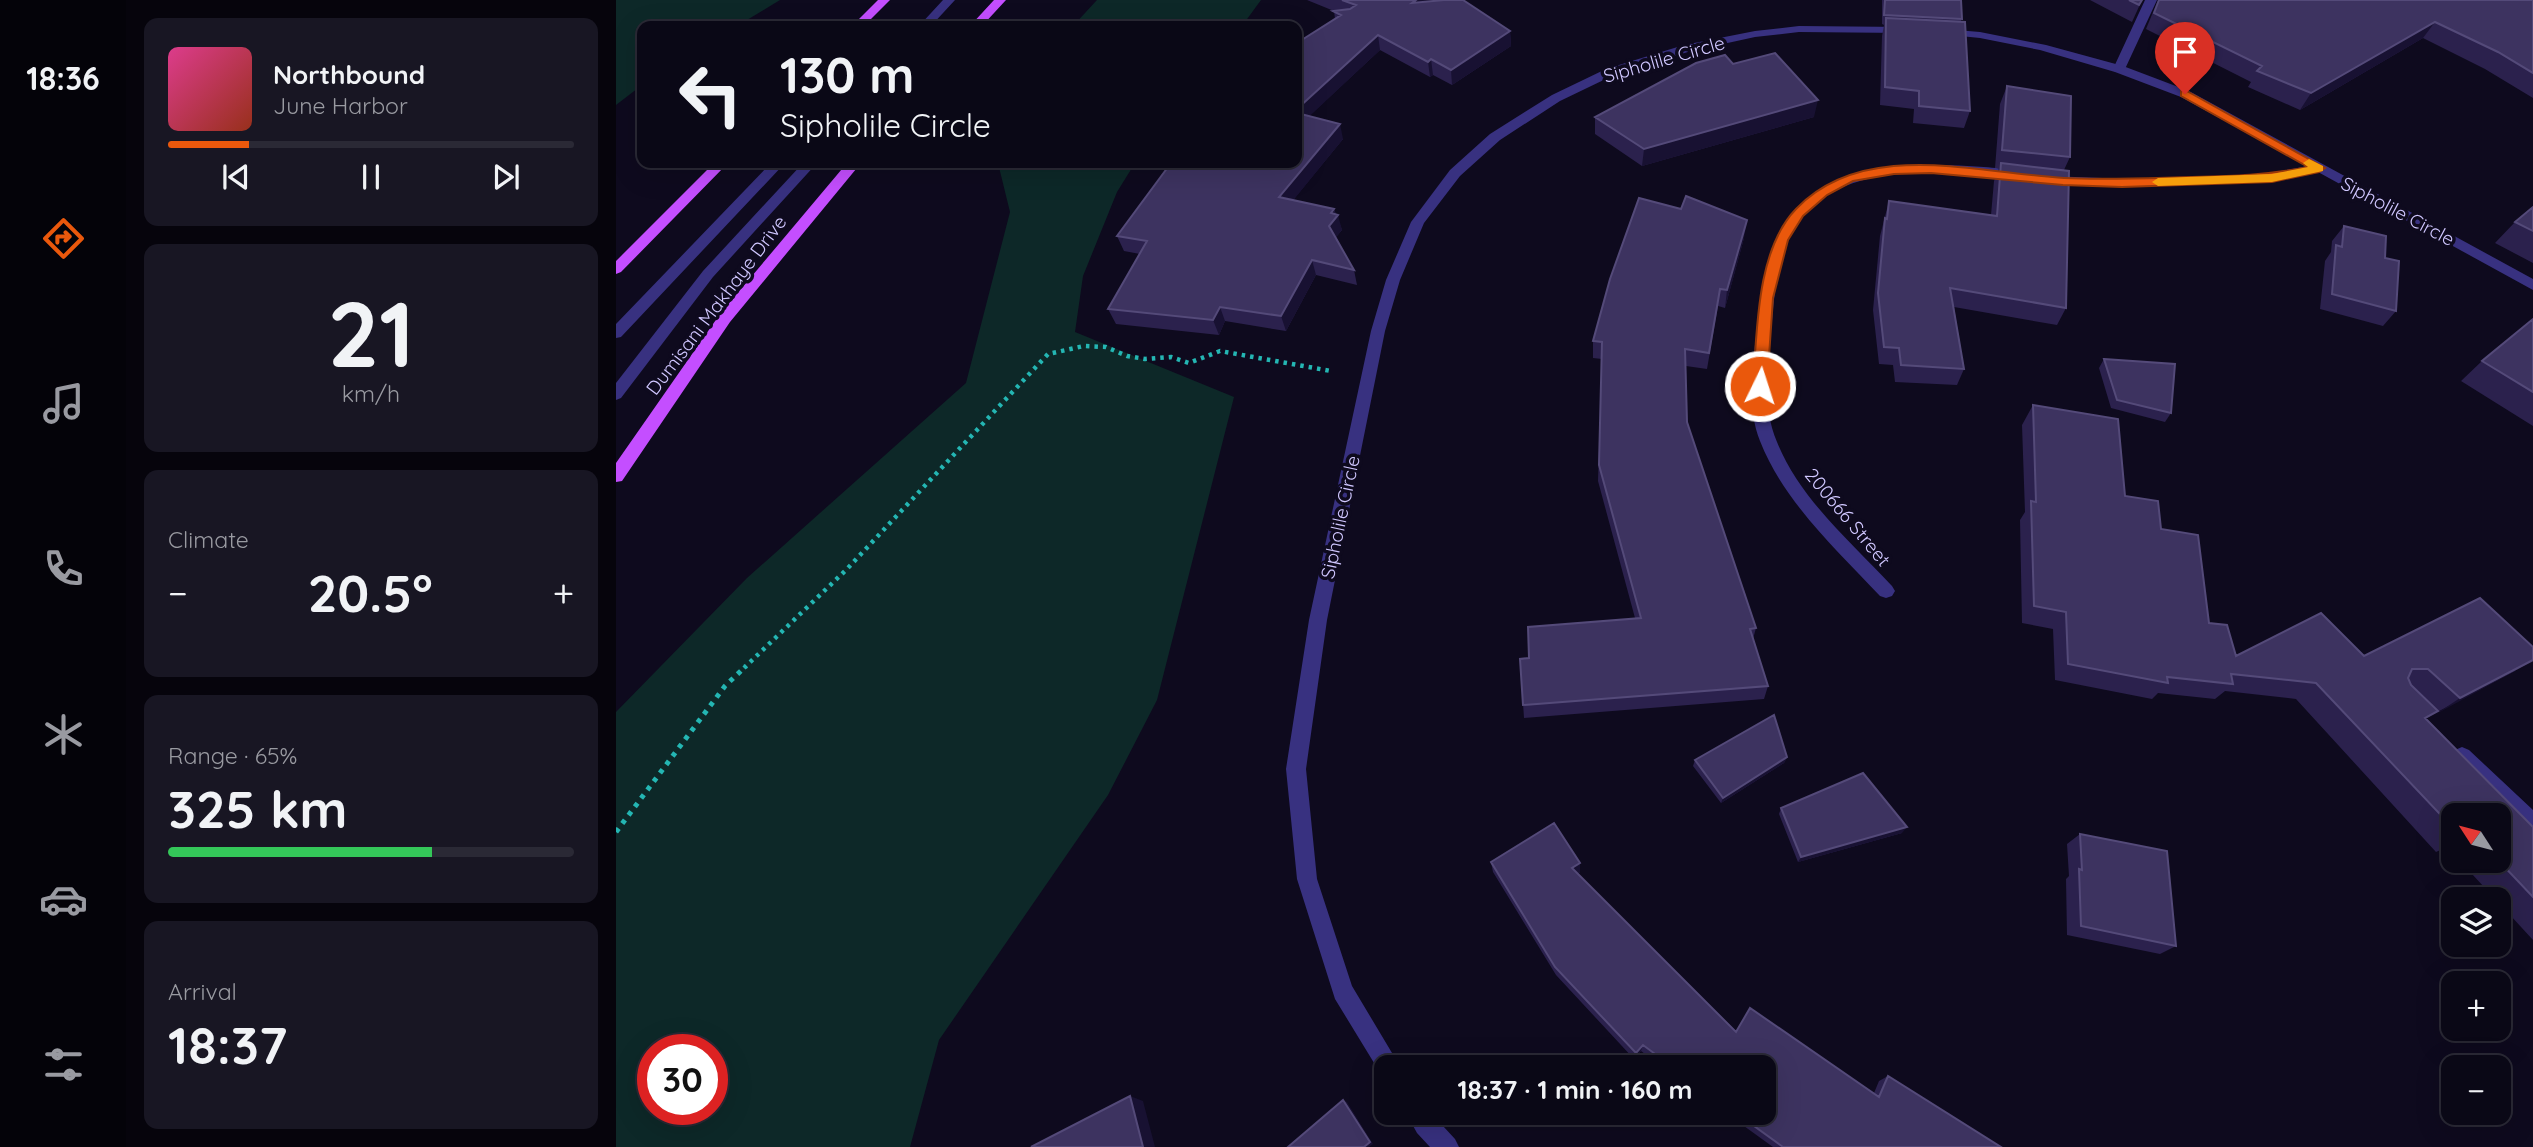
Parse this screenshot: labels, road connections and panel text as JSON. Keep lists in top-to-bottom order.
{
  "streets": {
    "main road": ["Dumisani Makhaye Drive"],
    "street": ["Sipholile Circle", "200666 Street"]
  },
  "crossings": [
    ["Sipholile Circle", "200666 Street"]
  ],
  "north": "top left",
  "page": {
    "tabs": "18:36",
    "turn": ["130 m", "Sipholile Circle"],
    "song": ["Northbound", "June Harbor"],
    "tile": [
      ["21", "km/h"],
      "Climate",
      ["Range · 65%", "325 km"],
      ["Arrival", "18:37"]
    ],
    "heat": ["−", "20.5°", "+"],
    "map_buttons": ["+", "−"],
    "limit": "30",
    "trip": "18:37 · 1 min · 160 m"
  }
}
